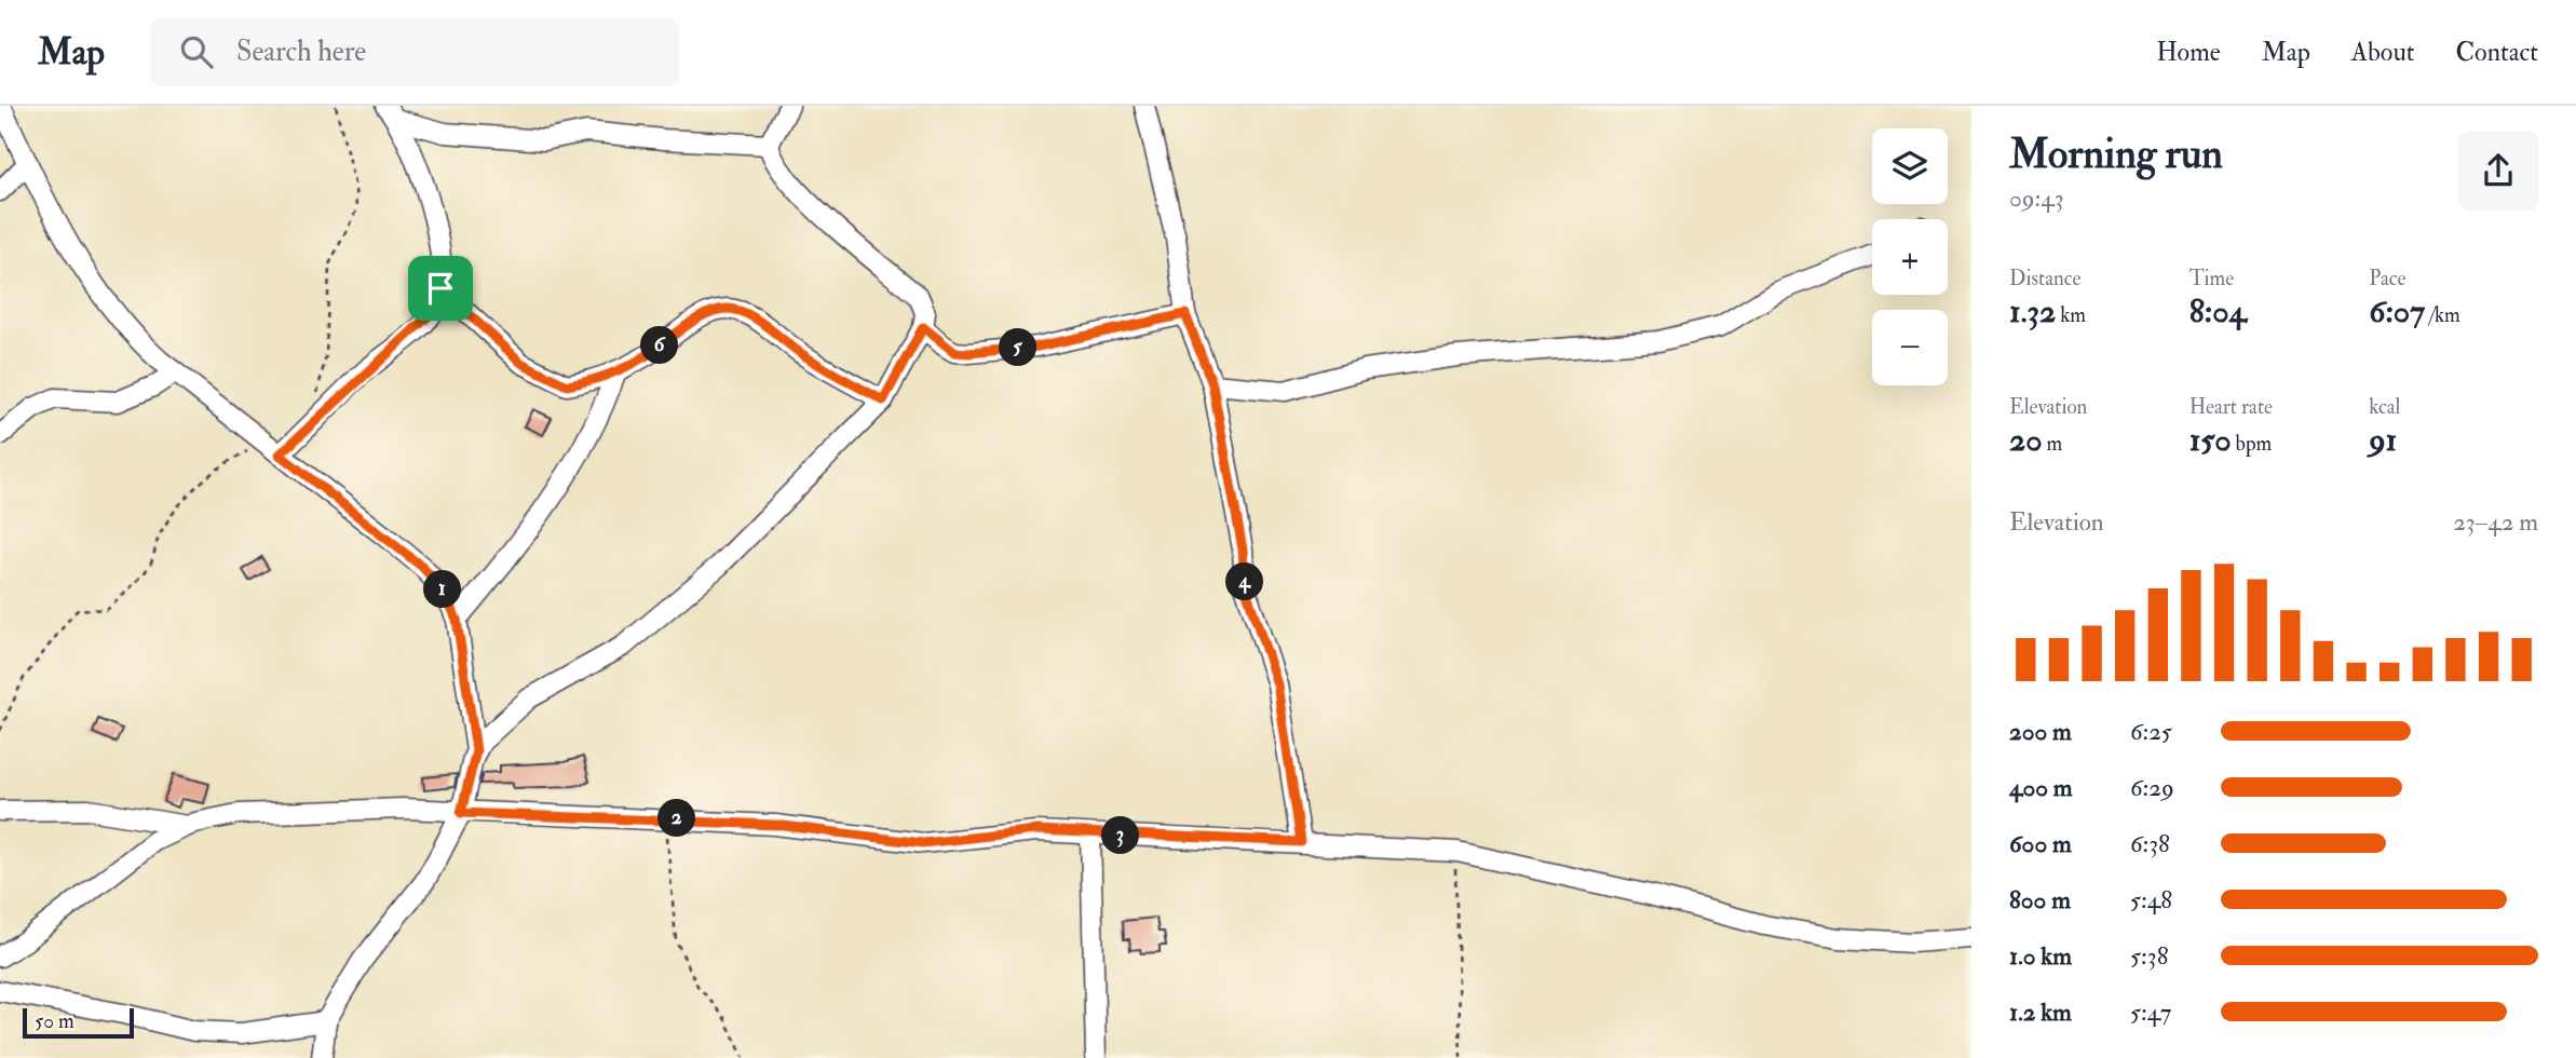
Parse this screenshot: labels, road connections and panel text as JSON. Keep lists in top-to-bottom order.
{
  "scale_bar": "50 m",
  "page": {
    "header": "Map",
    "search": "Search here",
    "nav": [
      "Home",
      "Map",
      "About",
      "Contact"
    ],
    "heading": ["Morning run", "09:43"],
    "map_buttons": ["+", "−"],
    "stats": [
      ["Distance", "1.32 km"],
      ["Time", "8:04"],
      ["Pace", "6:07 /km"],
      ["Elevation", "20 m"],
      ["Heart rate", "150 bpm"],
      ["kcal", "91"]
    ],
    "pins": [
      "6",
      "5",
      "4",
      "1",
      "2",
      "3"
    ],
    "chart": ["Elevation", "23–42 m"],
    "list": [
      {
        "name": "200 m",
        "note": "6:25"
      },
      {
        "name": "400 m",
        "note": "6:29"
      },
      {
        "name": "600 m",
        "note": "6:38"
      },
      {
        "name": "800 m",
        "note": "5:48"
      },
      {
        "name": "1.0 km",
        "note": "5:38"
      },
      {
        "name": "1.2 km",
        "note": "5:47"
      }
    ],
    "scale": "50 m"
  }
}
